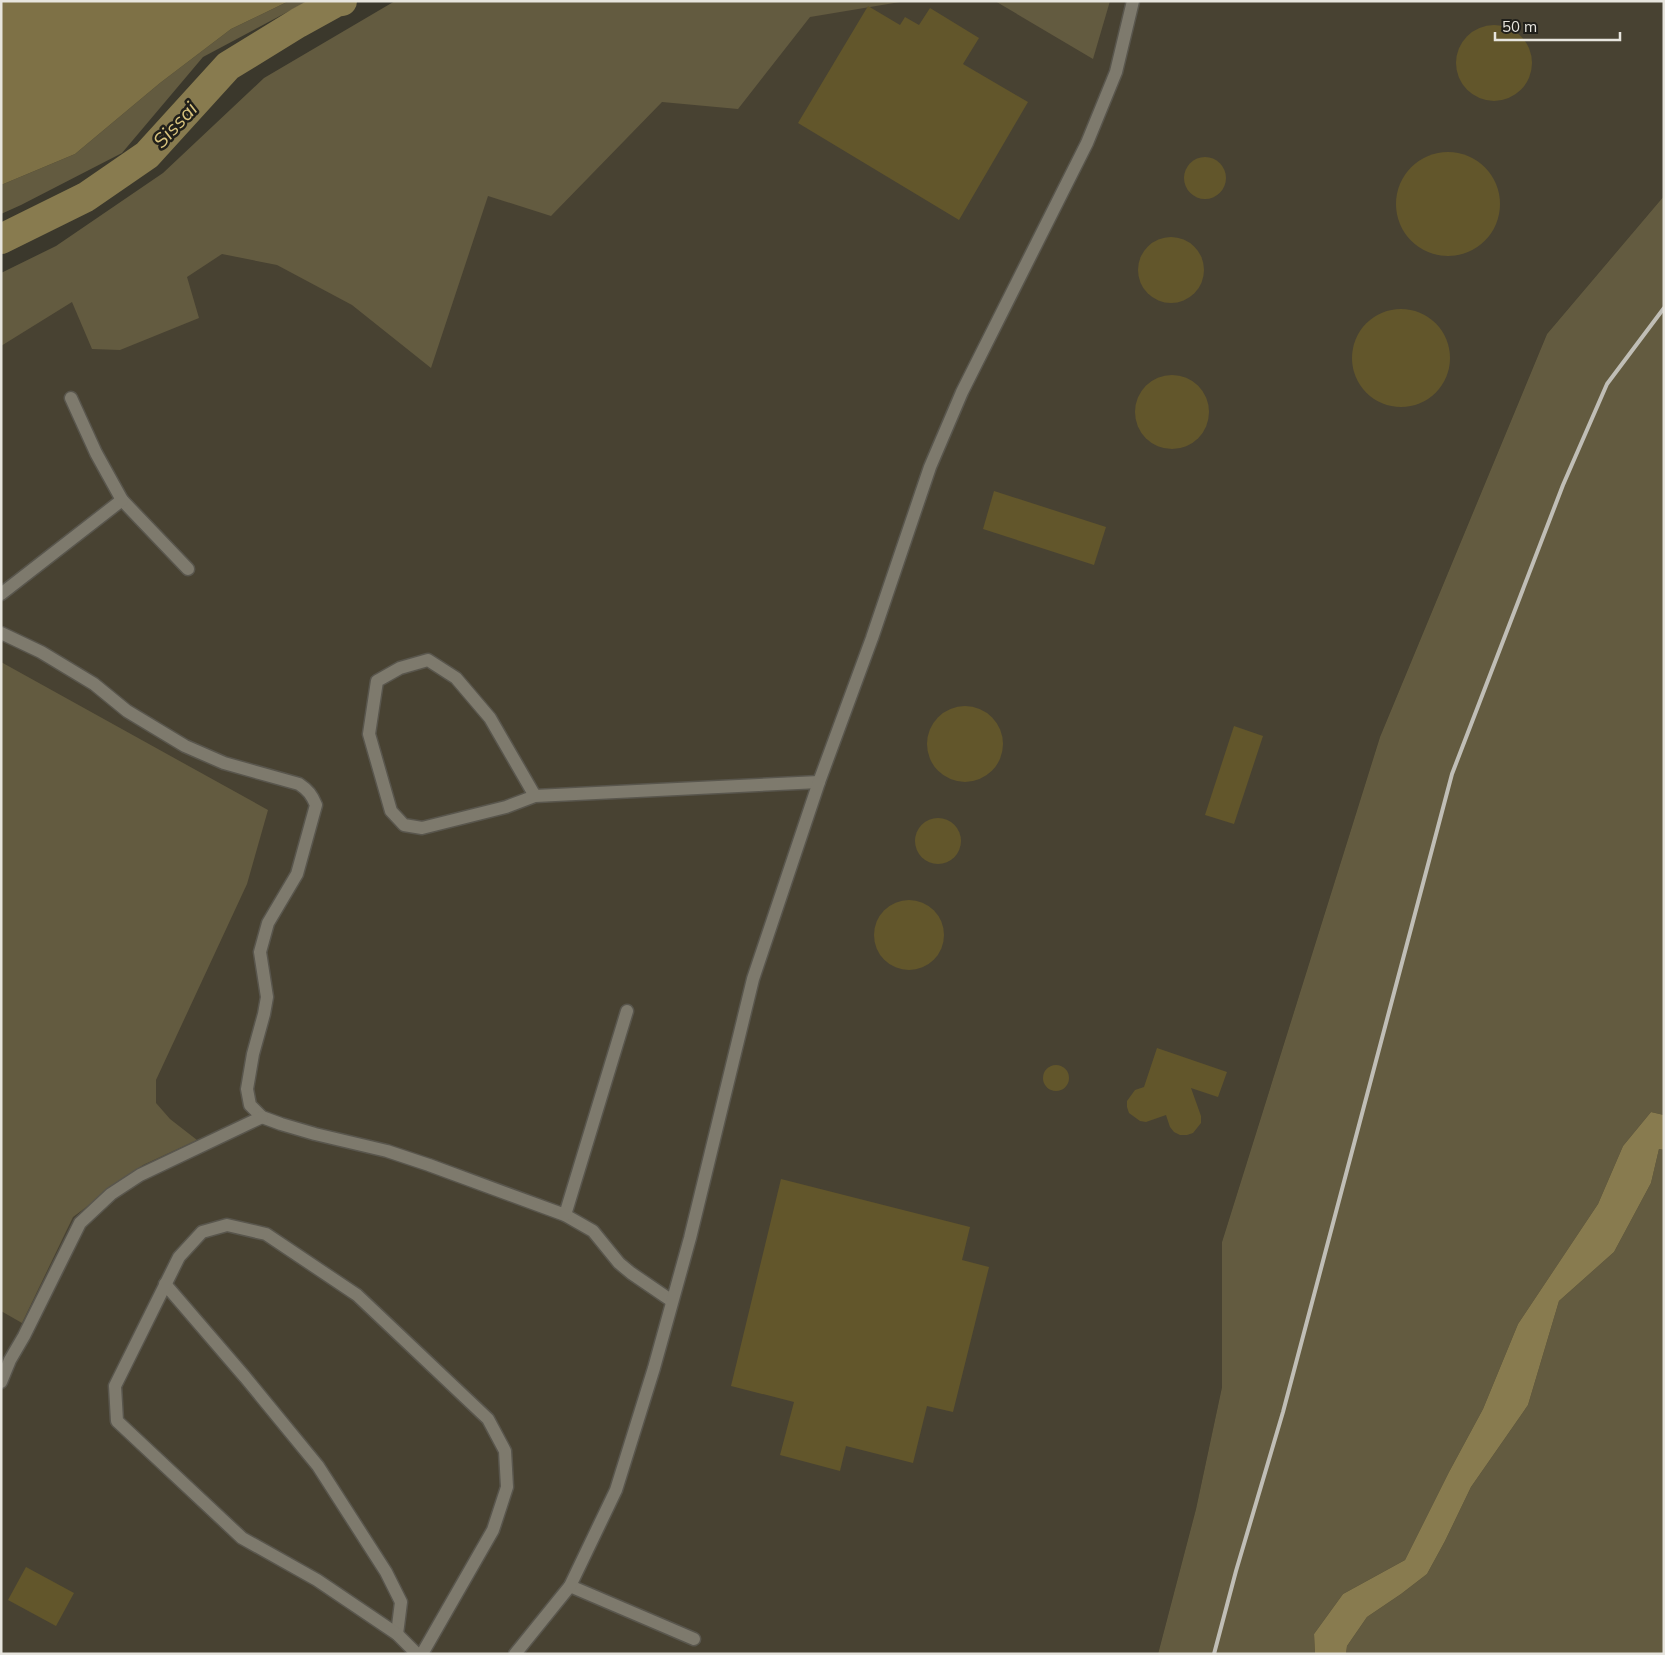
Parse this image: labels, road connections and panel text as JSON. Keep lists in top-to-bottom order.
{
  "water": ["Sissai"],
  "scale_bar": "50 m"
}
